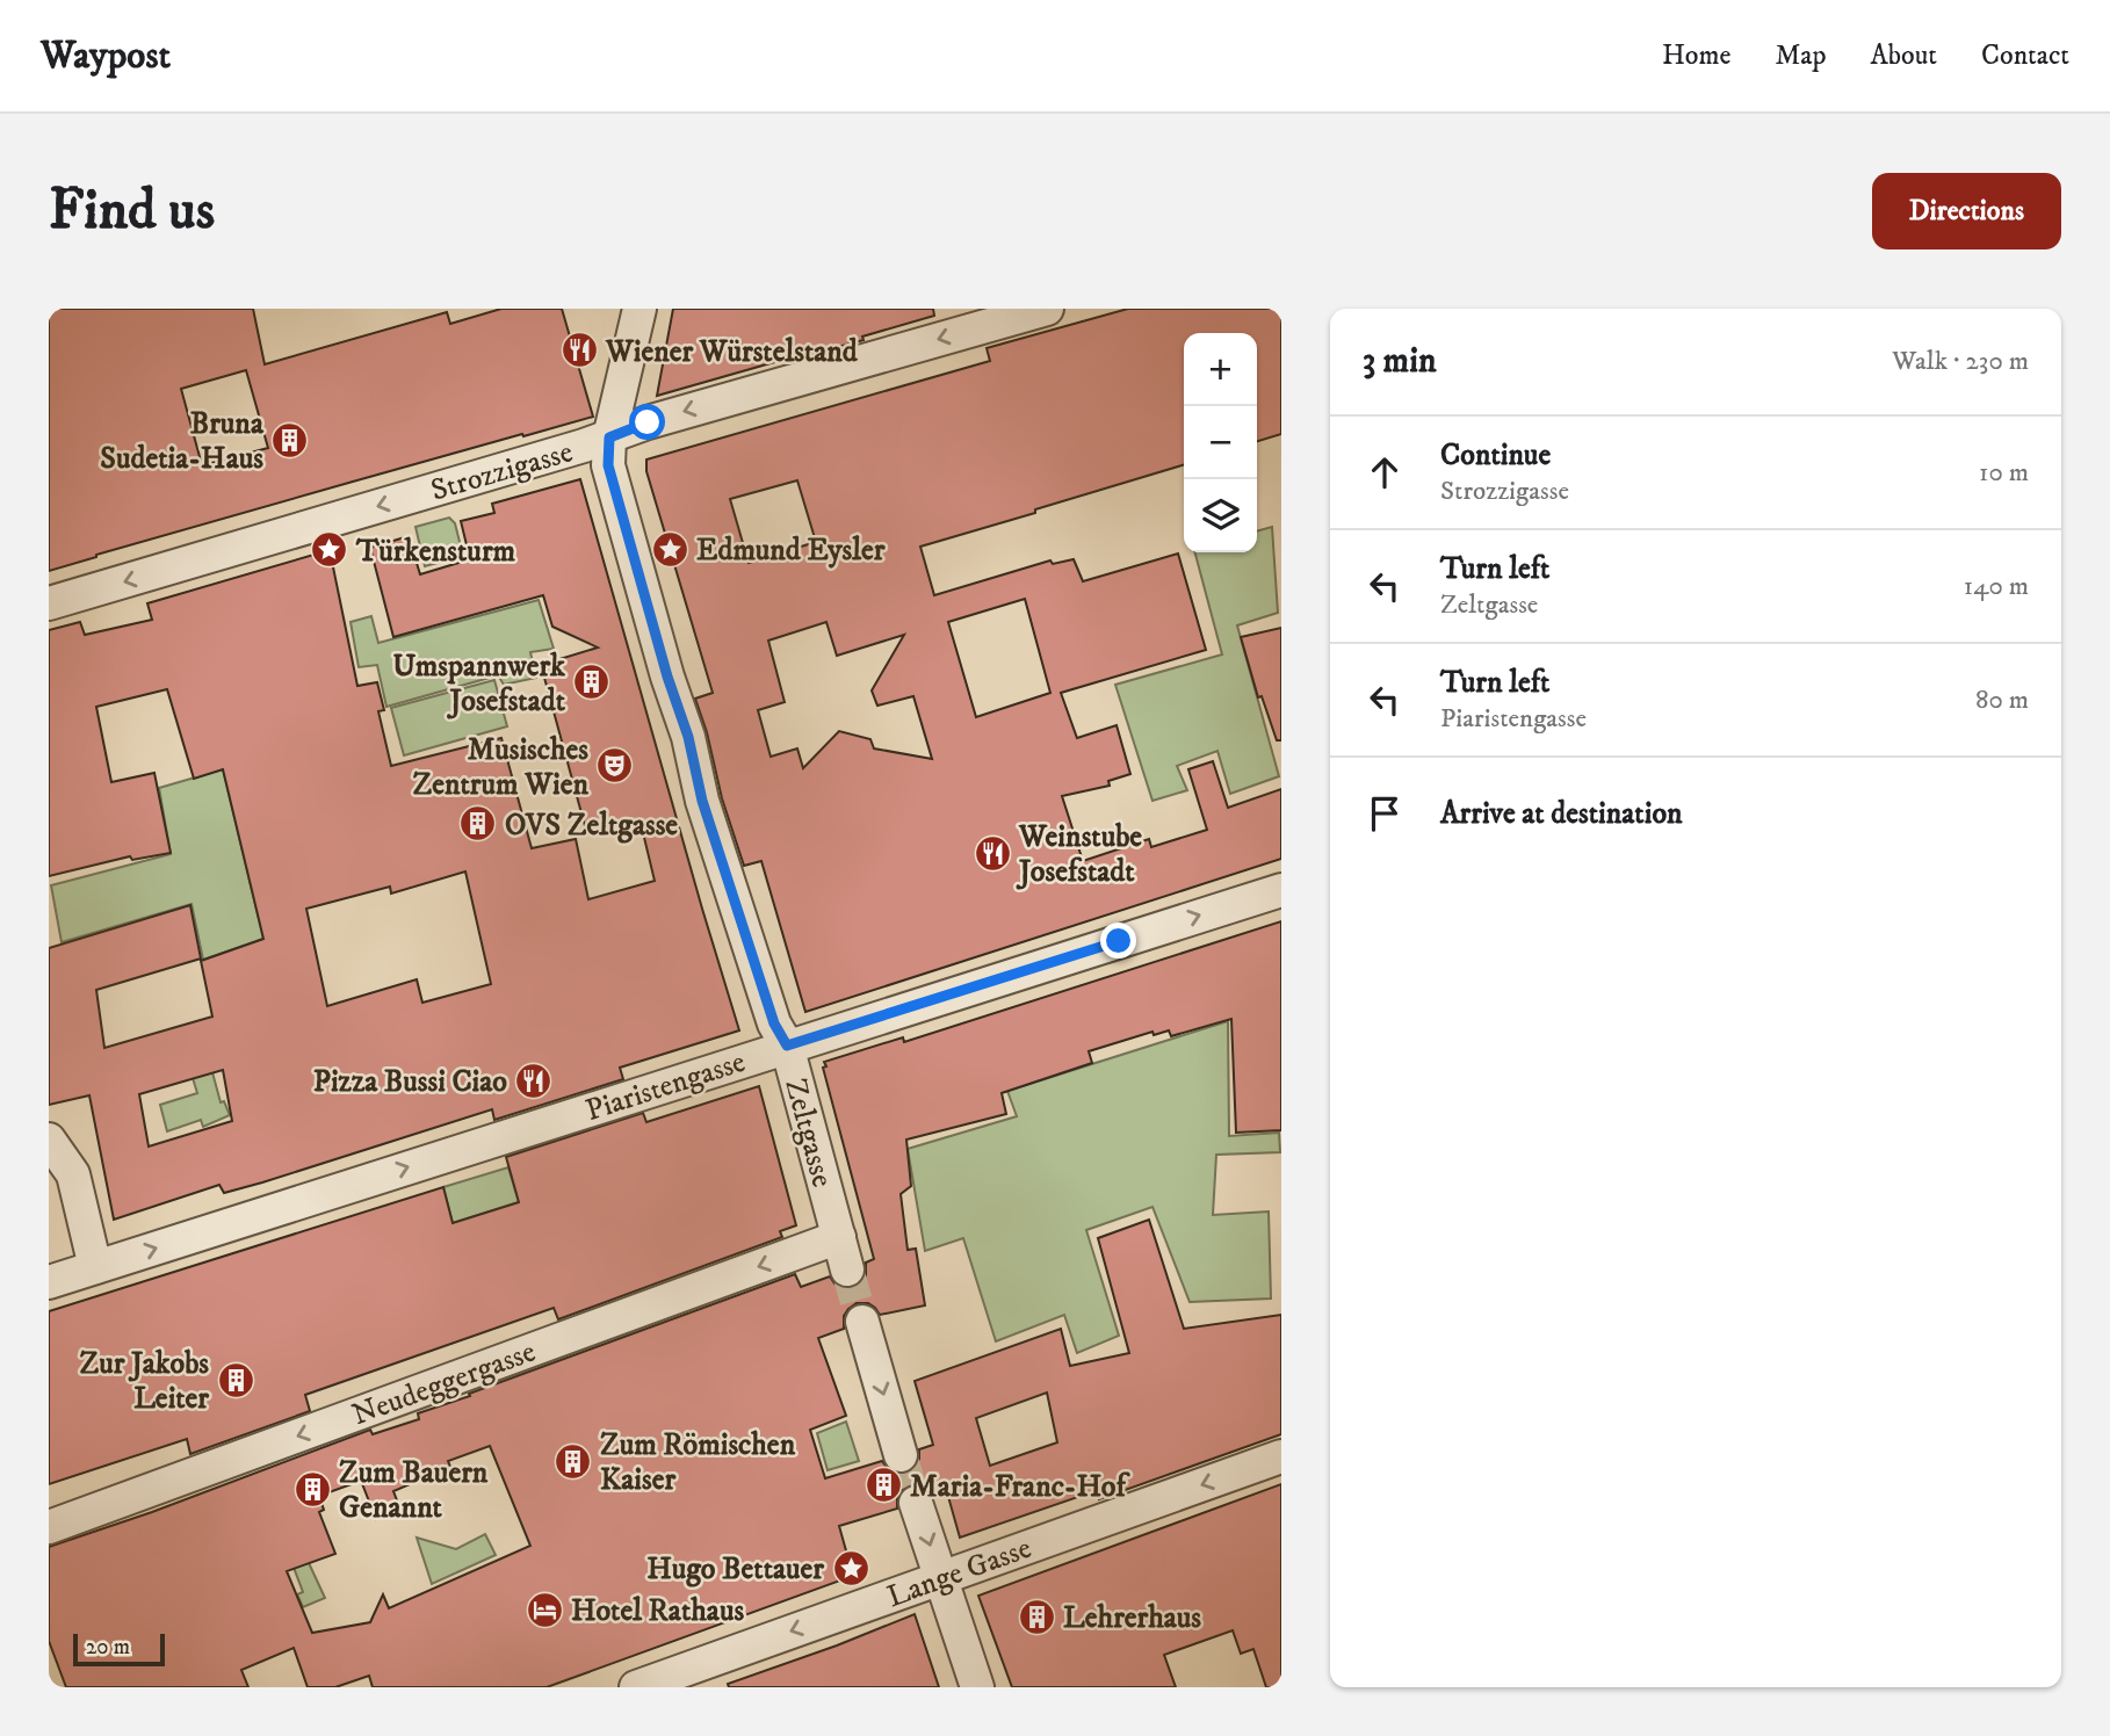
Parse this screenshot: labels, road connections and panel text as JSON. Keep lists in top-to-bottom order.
{
  "streets": {
    "street": [
      "Strozzigasse",
      "Piaristengasse",
      "Zeltgasse",
      "Neudeggergasse",
      "Lange Gasse"
    ]
  },
  "crossings": [
    ["Strozzigasse", "Zeltgasse"],
    ["Piaristengasse", "Zeltgasse"],
    ["Zeltgasse", "Neudeggergasse"]
  ],
  "one_way": [
    "Strozzigasse",
    "Piaristengasse",
    "Neudeggergasse",
    "Lange Gasse"
  ],
  "places": {
    "restaurant": ["Wiener Würstelstand", "Weinstube Josefstadt", "Pizza Bussi Ciao"],
    "building": [
      "Bruna Sudetia-Haus",
      "Umspannwerk Josefstadt",
      "OVS Zeltgasse",
      "Zur Jakobs Leiter",
      "Zum Römischen Kaiser",
      "Maria-Franc-Hof",
      "Zum Bauern Genannt",
      "Lehrerhaus"
    ],
    "place": ["Edmund Eysler", "Türkensturm", "Hugo Bettauer"],
    "theatre": ["Musisches Zentrum Wien"],
    "hotel": ["Hotel Rathaus"]
  },
  "scale_bar": "20 m",
  "page": {
    "header": "Waypost",
    "nav": [
      "Home",
      "Map",
      "About",
      "Contact"
    ],
    "buttons": "Directions",
    "title": "Find us",
    "heading": ["3 min", "Walk · 230 m"],
    "map_buttons": ["+", "−"],
    "list": [
      ["Continue", "Strozzigasse", "10 m"],
      ["Turn left", "Zeltgasse", "140 m"],
      ["Turn left", "Piaristengasse", "80 m"],
      "Arrive at destination"
    ],
    "scale": "20 m"
  }
}
